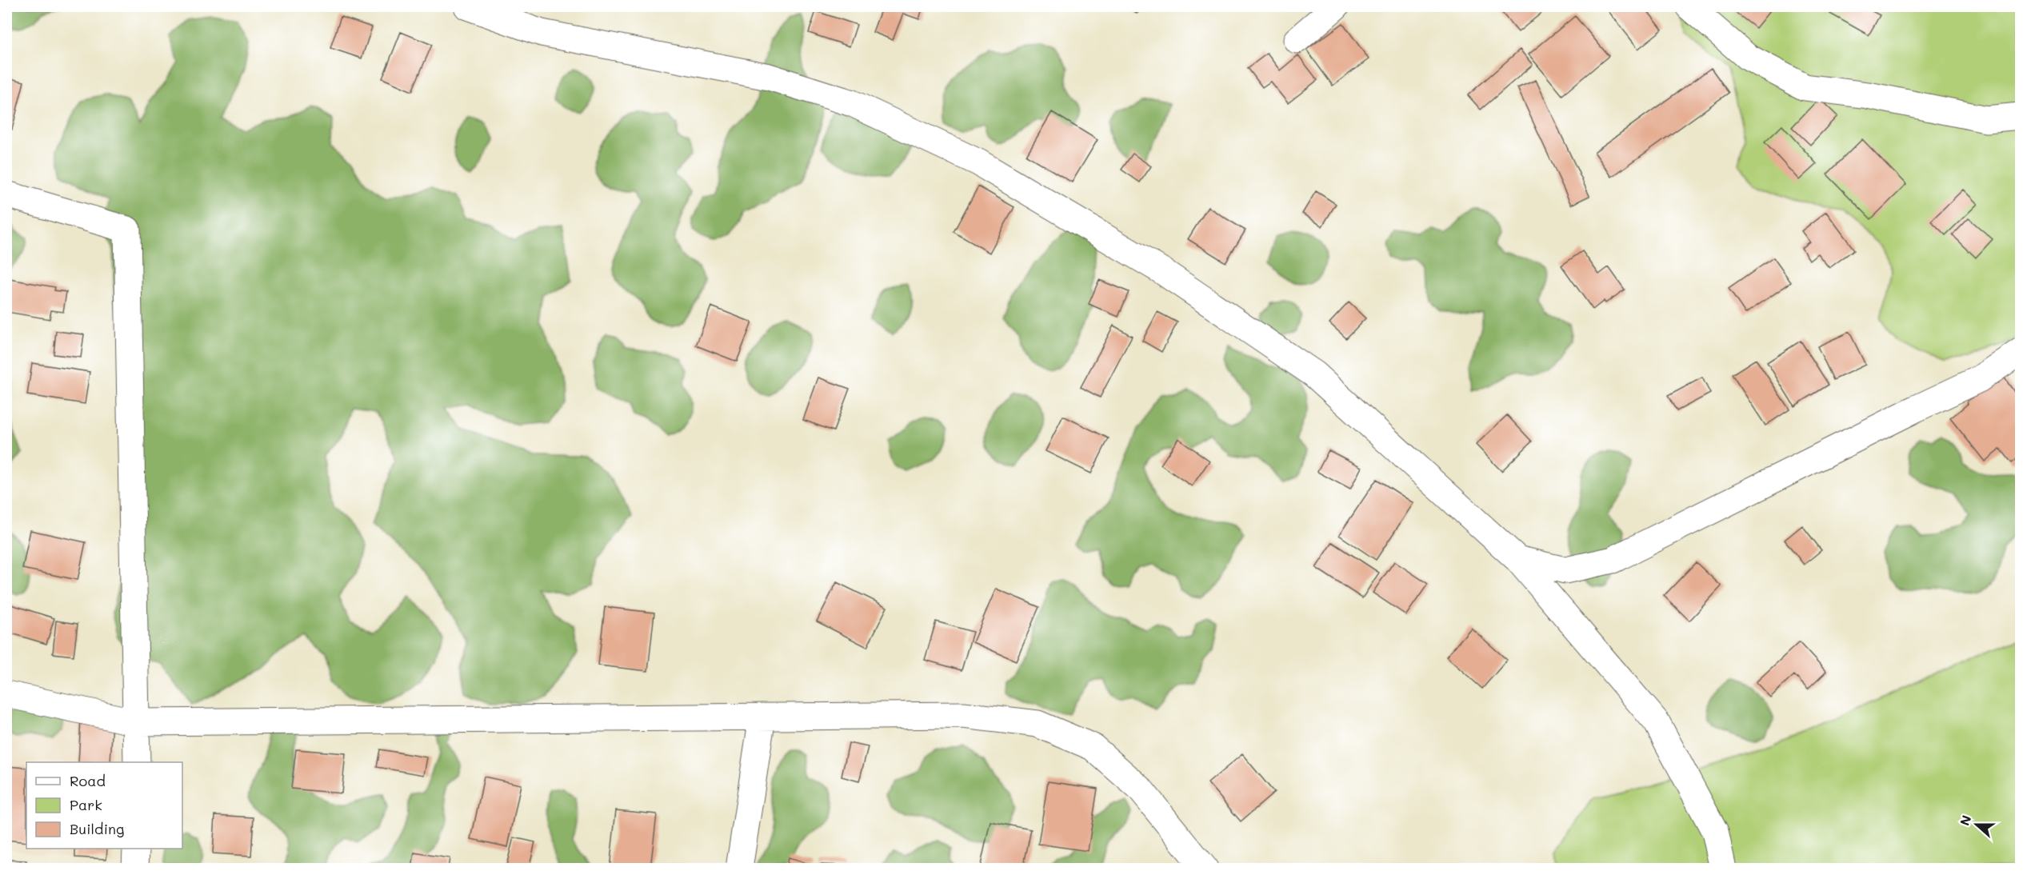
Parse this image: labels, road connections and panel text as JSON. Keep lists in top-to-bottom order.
{
  "legend": ["Road", "Park", "Building"],
  "north": "left"
}
